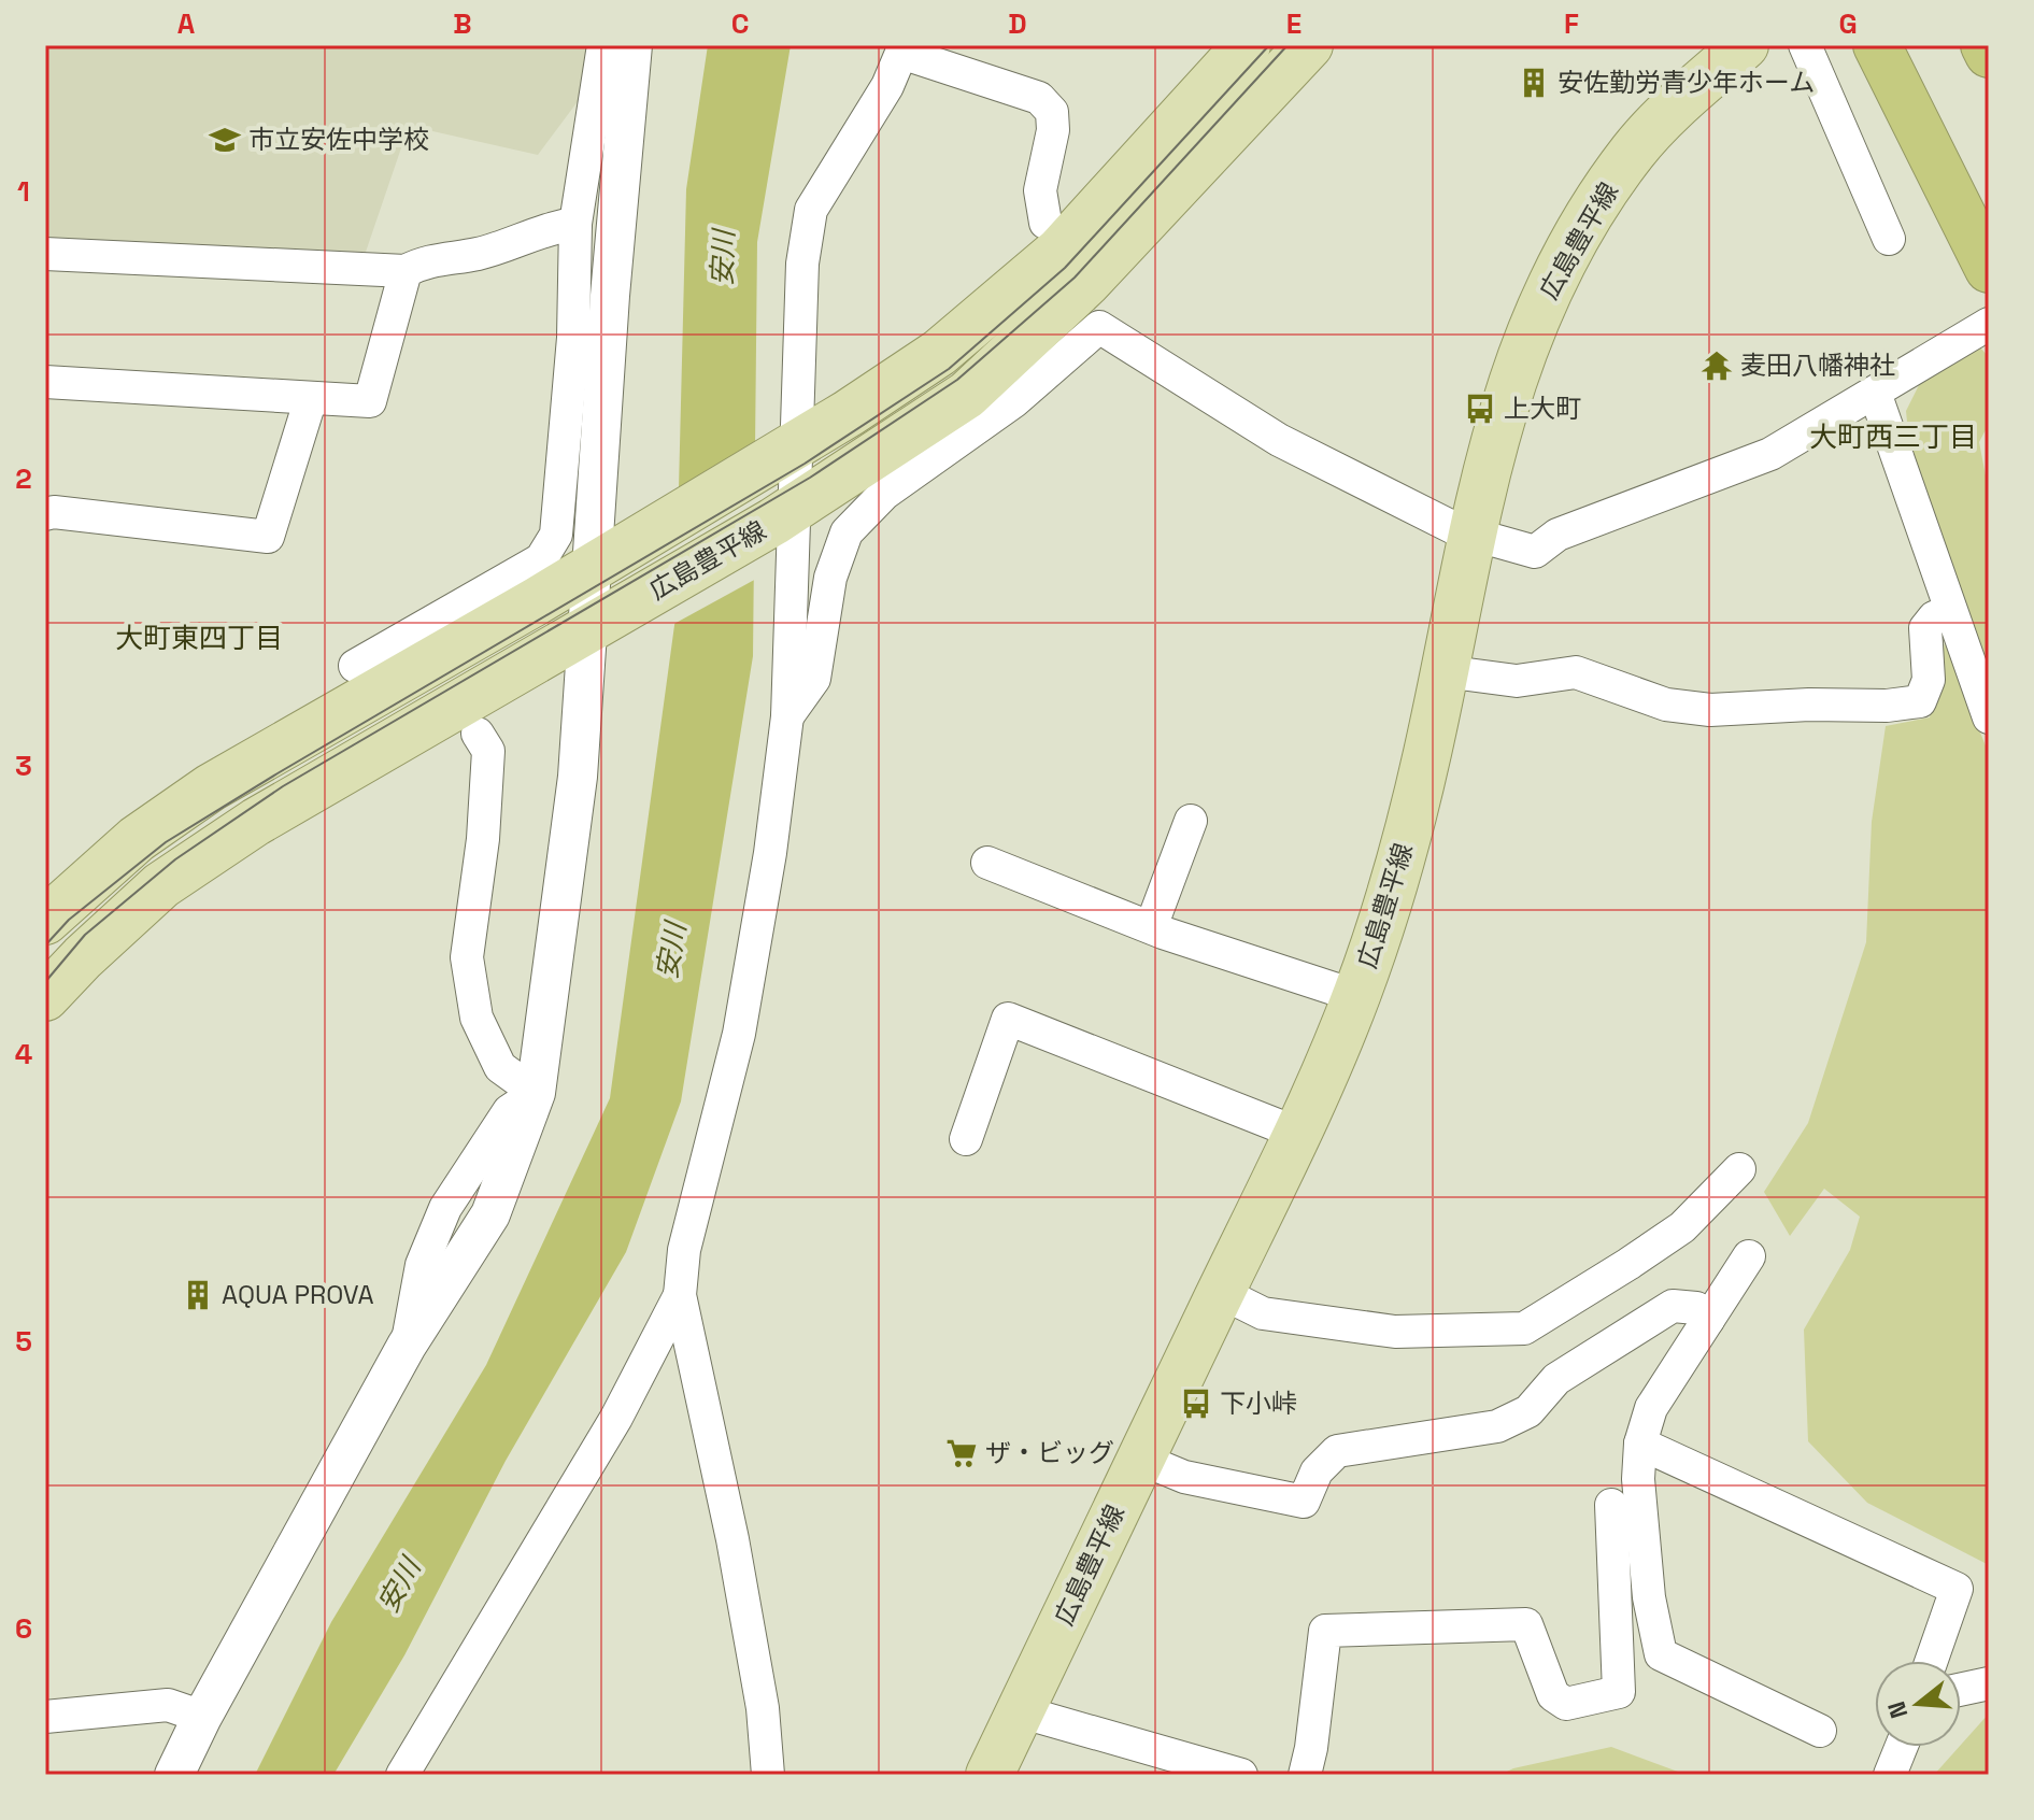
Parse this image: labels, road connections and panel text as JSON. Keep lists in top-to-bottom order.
{
  "streets": {
    "main road": ["広島豊平線"]
  },
  "districts": ["大町西三丁目", "大町東四丁目"],
  "water": ["安川"],
  "places": {
    "building": ["安佐勤労青少年ホーム", "AQUA PROVA"],
    "school or university": ["市立安佐中学校"],
    "temple": ["麦田八幡神社"],
    "bus stop": ["上大町", "下小峠"],
    "supermarket": ["ザ・ビッグ"]
  },
  "north": "left",
  "grid": {
    "columns": [
      "A",
      "B",
      "C",
      "D",
      "E",
      "F",
      "G"
    ],
    "rows": [
      "1",
      "2",
      "3",
      "4",
      "5",
      "6"
    ]
  }
}
